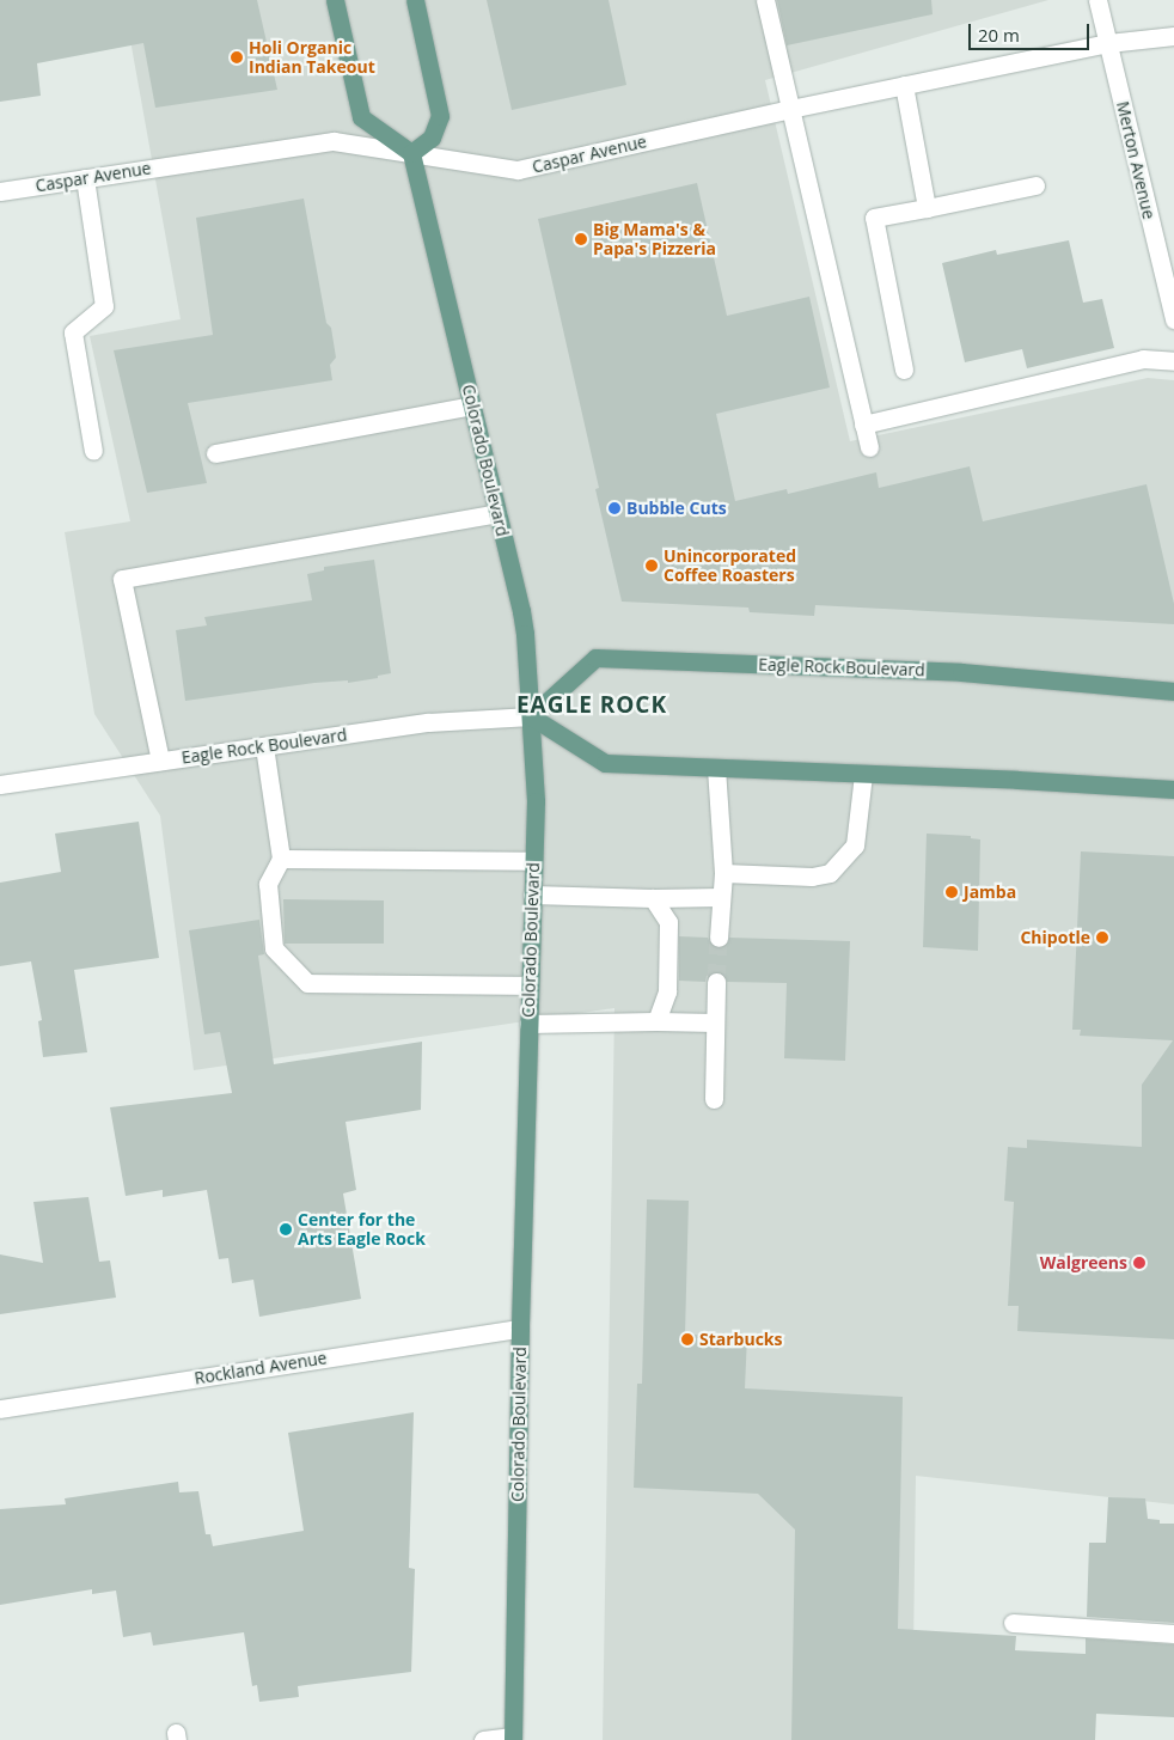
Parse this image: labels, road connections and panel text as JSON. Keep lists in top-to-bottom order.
{
  "streets": {
    "main road": ["Colorado Boulevard", "Eagle Rock Boulevard"],
    "street": ["Caspar Avenue", "Merton Avenue", "Rockland Avenue"]
  },
  "crossings": [
    ["Caspar Avenue", "Merton Avenue"],
    ["Caspar Avenue", "Colorado Boulevard"],
    ["Colorado Boulevard", "Eagle Rock Boulevard"],
    ["Colorado Boulevard", "Rockland Avenue"]
  ],
  "districts": ["EAGLE ROCK"],
  "places": [
    "Holi Organic Indian Takeout",
    "Big Mama's & Papa's Pizzeria",
    "Bubble Cuts",
    "Unincorporated Coffee Roasters",
    "Jamba",
    "Chipotle",
    "Center for the Arts Eagle Rock",
    "Walgreens",
    "Starbucks"
  ],
  "scale_bar": "20 m"
}
